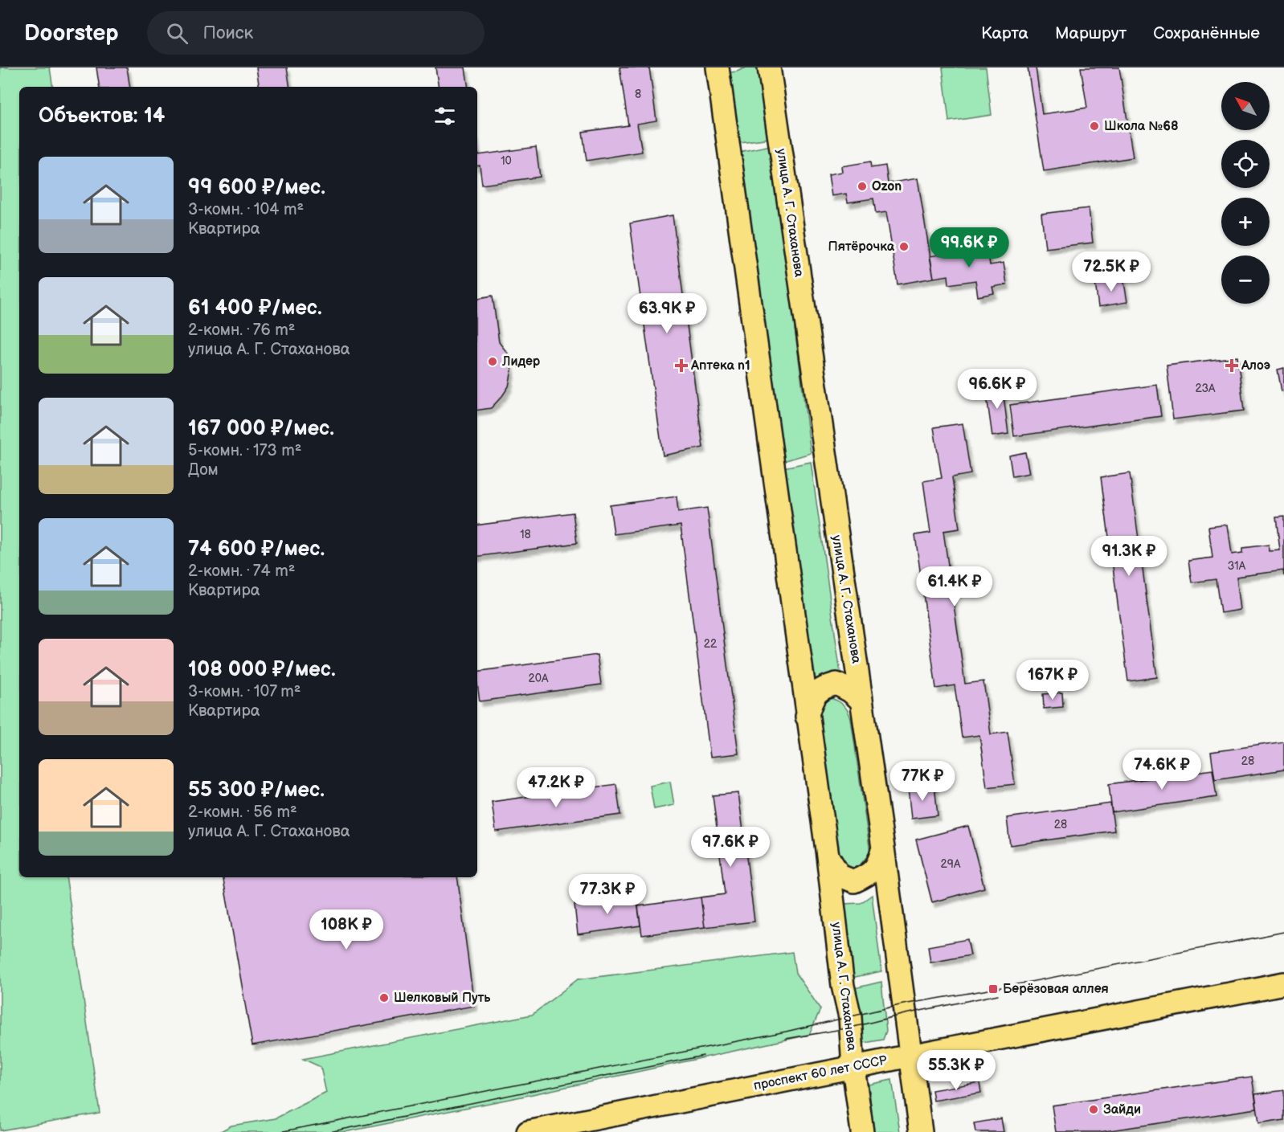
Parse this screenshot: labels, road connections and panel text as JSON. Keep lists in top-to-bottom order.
{
  "streets": {
    "main road": ["улица А. Г. Стаханова", "проспект 60 лет СССР"]
  },
  "crossings": [
    ["улица А. Г. Стаханова", "проспект 60 лет СССР"]
  ],
  "places": {
    "other": [
      "Школа №68",
      "Ozon",
      "Пятёрочка",
      "Лидер",
      "Шелковый Путь",
      "Зайди"
    ],
    "health": ["Аптека n1", "Алоэ"],
    "transit": ["Берёзовая аллея"]
  },
  "house_numbers": [
    "8",
    "10",
    "23А",
    "18",
    "31А",
    "22",
    "20А",
    "28",
    "28",
    "29А"
  ],
  "north": "top left",
  "page": {
    "header": "Doorstep",
    "search": "Поиск",
    "nav": ["Карта", "Маршрут", "Сохранённые"],
    "map_buttons": ["+", "−"],
    "heading": "Объектов: 14",
    "list": [
      {
        "name": "99 600 ₽/мес.",
        "note": "3-комн. · 104 m² · Квартира"
      },
      {
        "name": "61 400 ₽/мес.",
        "note": "2-комн. · 76 m² · улица А. Г. Стаханова"
      },
      {
        "name": "167 000 ₽/мес.",
        "note": "5-комн. · 173 m² · Дом"
      },
      {
        "name": "74 600 ₽/мес.",
        "note": "2-комн. · 74 m² · Квартира"
      },
      {
        "name": "108 000 ₽/мес.",
        "note": "3-комн. · 107 m² · Квартира"
      },
      {
        "name": "55 300 ₽/мес.",
        "note": "2-комн. · 56 m² · улица А. Г. Стаханова"
      }
    ],
    "price": [
      "99.6K ₽",
      "72.5K ₽",
      "63.9K ₽",
      "96.6K ₽",
      "91.3K ₽",
      "61.4K ₽",
      "167K ₽",
      "74.6K ₽",
      "77K ₽",
      "47.2K ₽",
      "97.6K ₽",
      "77.3K ₽",
      "108K ₽",
      "55.3K ₽"
    ]
  }
}
